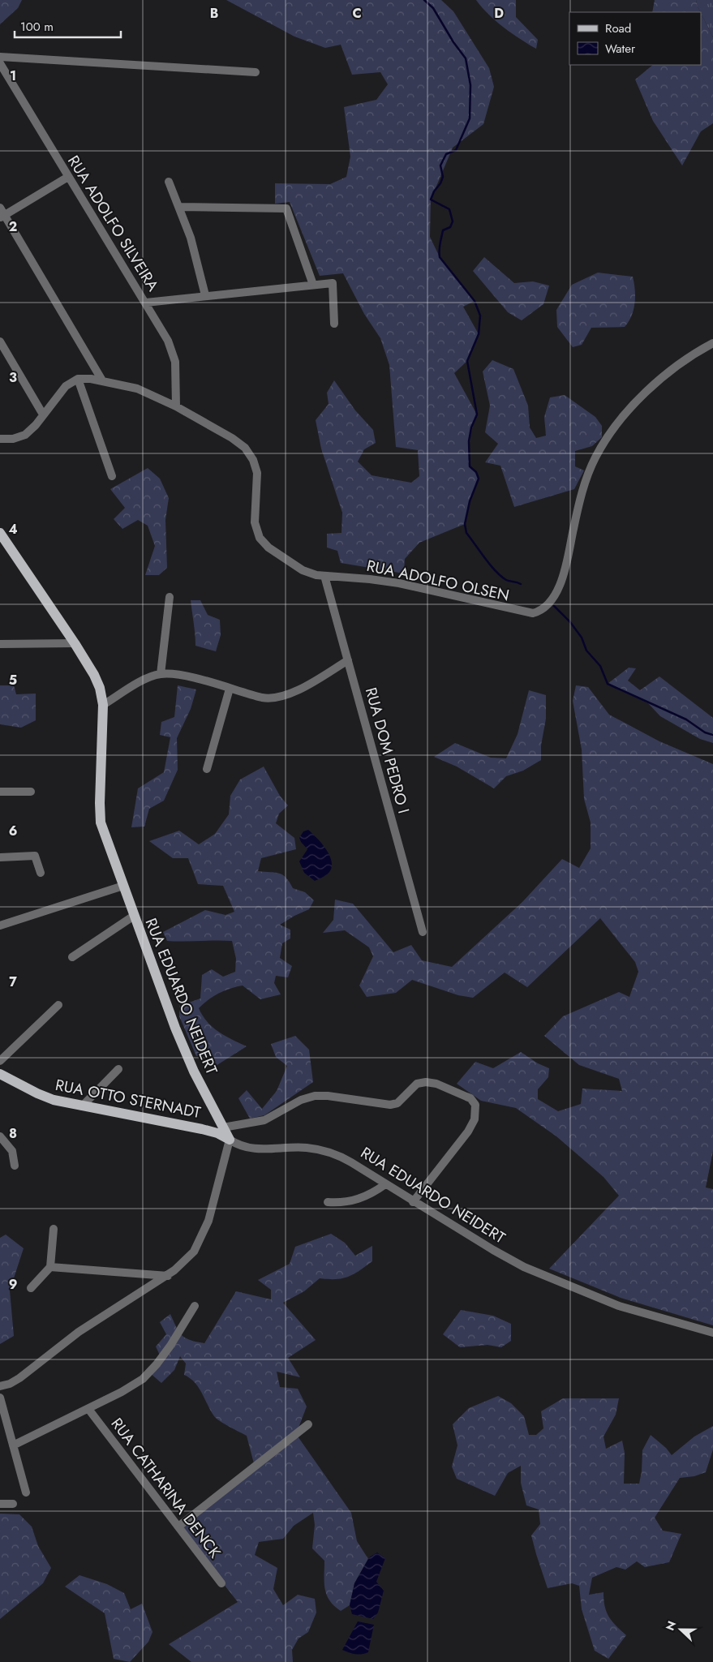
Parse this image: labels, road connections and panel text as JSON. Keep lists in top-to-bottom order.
{
  "streets": {
    "main road": ["RUA EDUARDO NEIDERT", "RUA OTTO STERNADT"],
    "street": [
      "RUA ADOLFO SILVEIRA",
      "RUA ADOLFO OLSEN",
      "RUA DOM PEDRO I",
      "RUA CATHARINA DENCK"
    ]
  },
  "crossings": [
    ["RUA ADOLFO SILVEIRA", "RUA ADOLFO OLSEN"],
    ["RUA ADOLFO OLSEN", "RUA DOM PEDRO I"],
    ["RUA EDUARDO NEIDERT", "RUA OTTO STERNADT"]
  ],
  "legend": ["Road", "Water"],
  "scale_bar": "100 m",
  "north": "left",
  "grid": {
    "columns": ["B", "C", "D"],
    "rows": [
      "1",
      "2",
      "3",
      "4",
      "5",
      "6",
      "7",
      "8",
      "9"
    ]
  }
}
